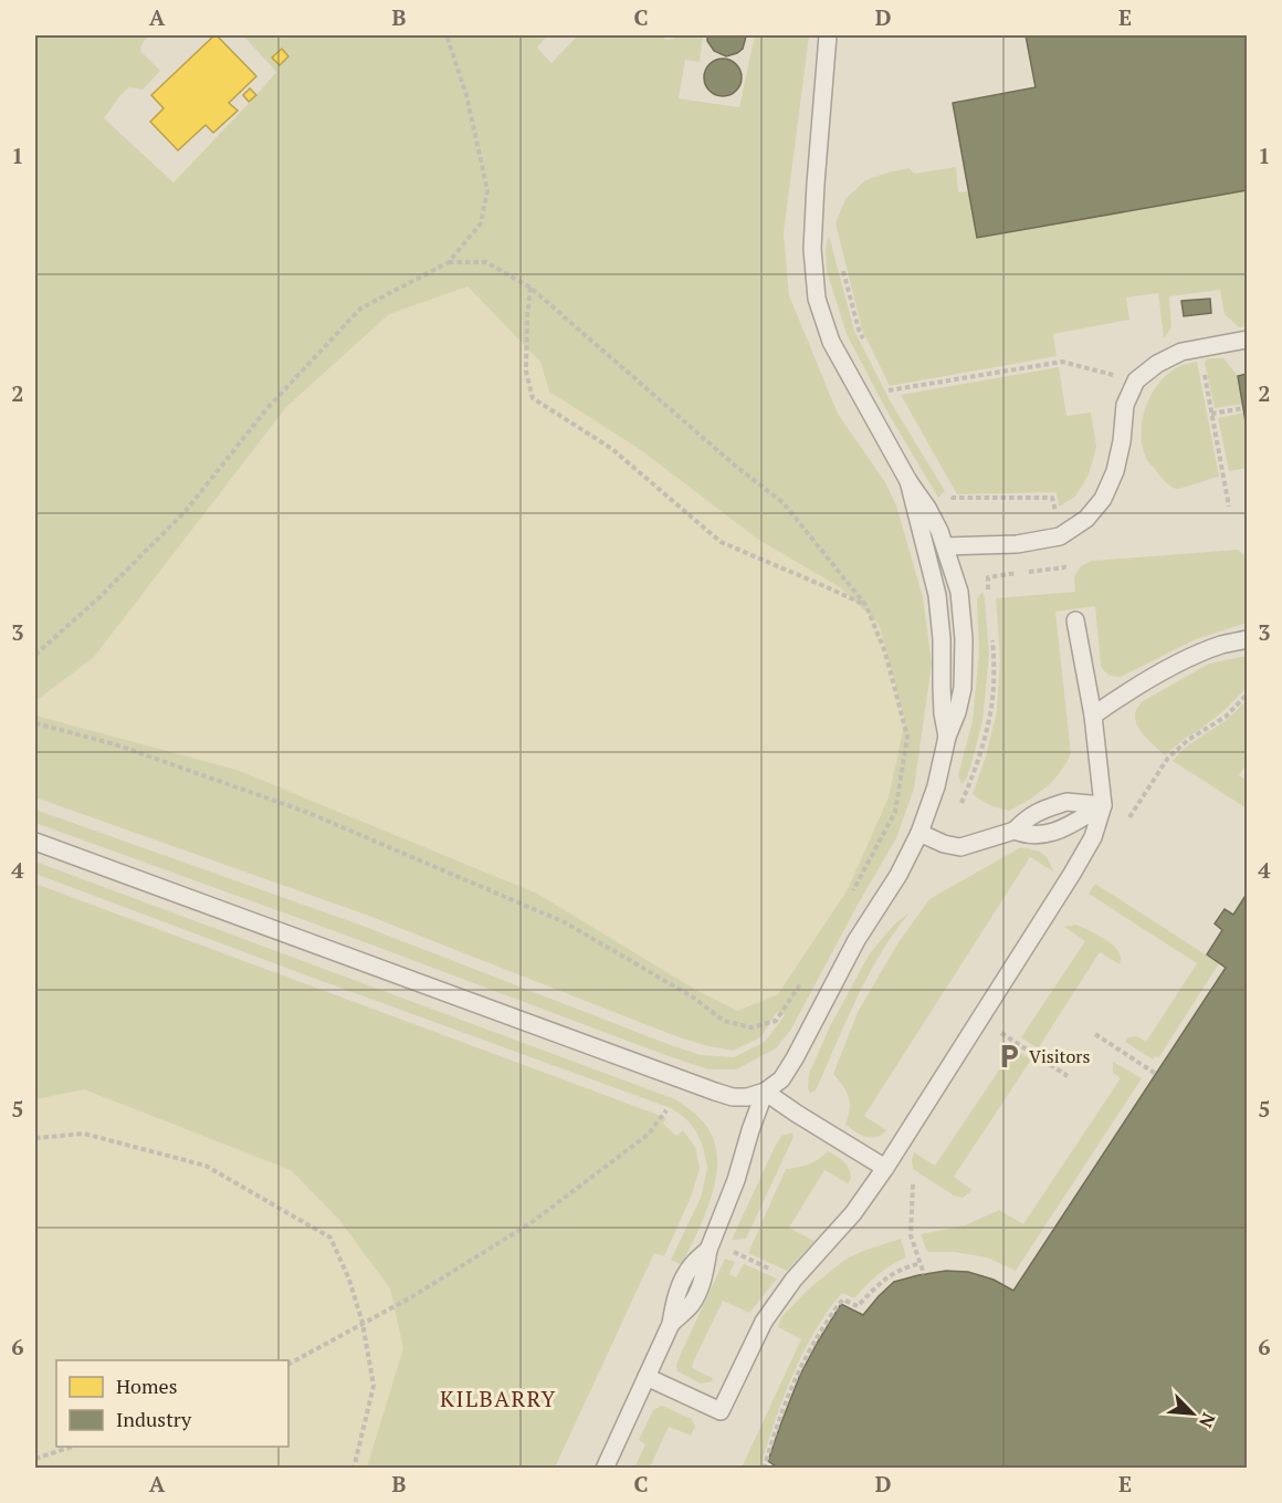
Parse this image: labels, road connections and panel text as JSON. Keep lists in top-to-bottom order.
{
  "districts": ["KILBARRY"],
  "places": {
    "parking": ["Visitors"]
  },
  "legend": ["Homes", "Industry"],
  "north": "bottom right",
  "grid": {
    "columns": [
      "A",
      "B",
      "C",
      "D",
      "E"
    ],
    "rows": [
      "1",
      "2",
      "3",
      "4",
      "5",
      "6"
    ]
  }
}
